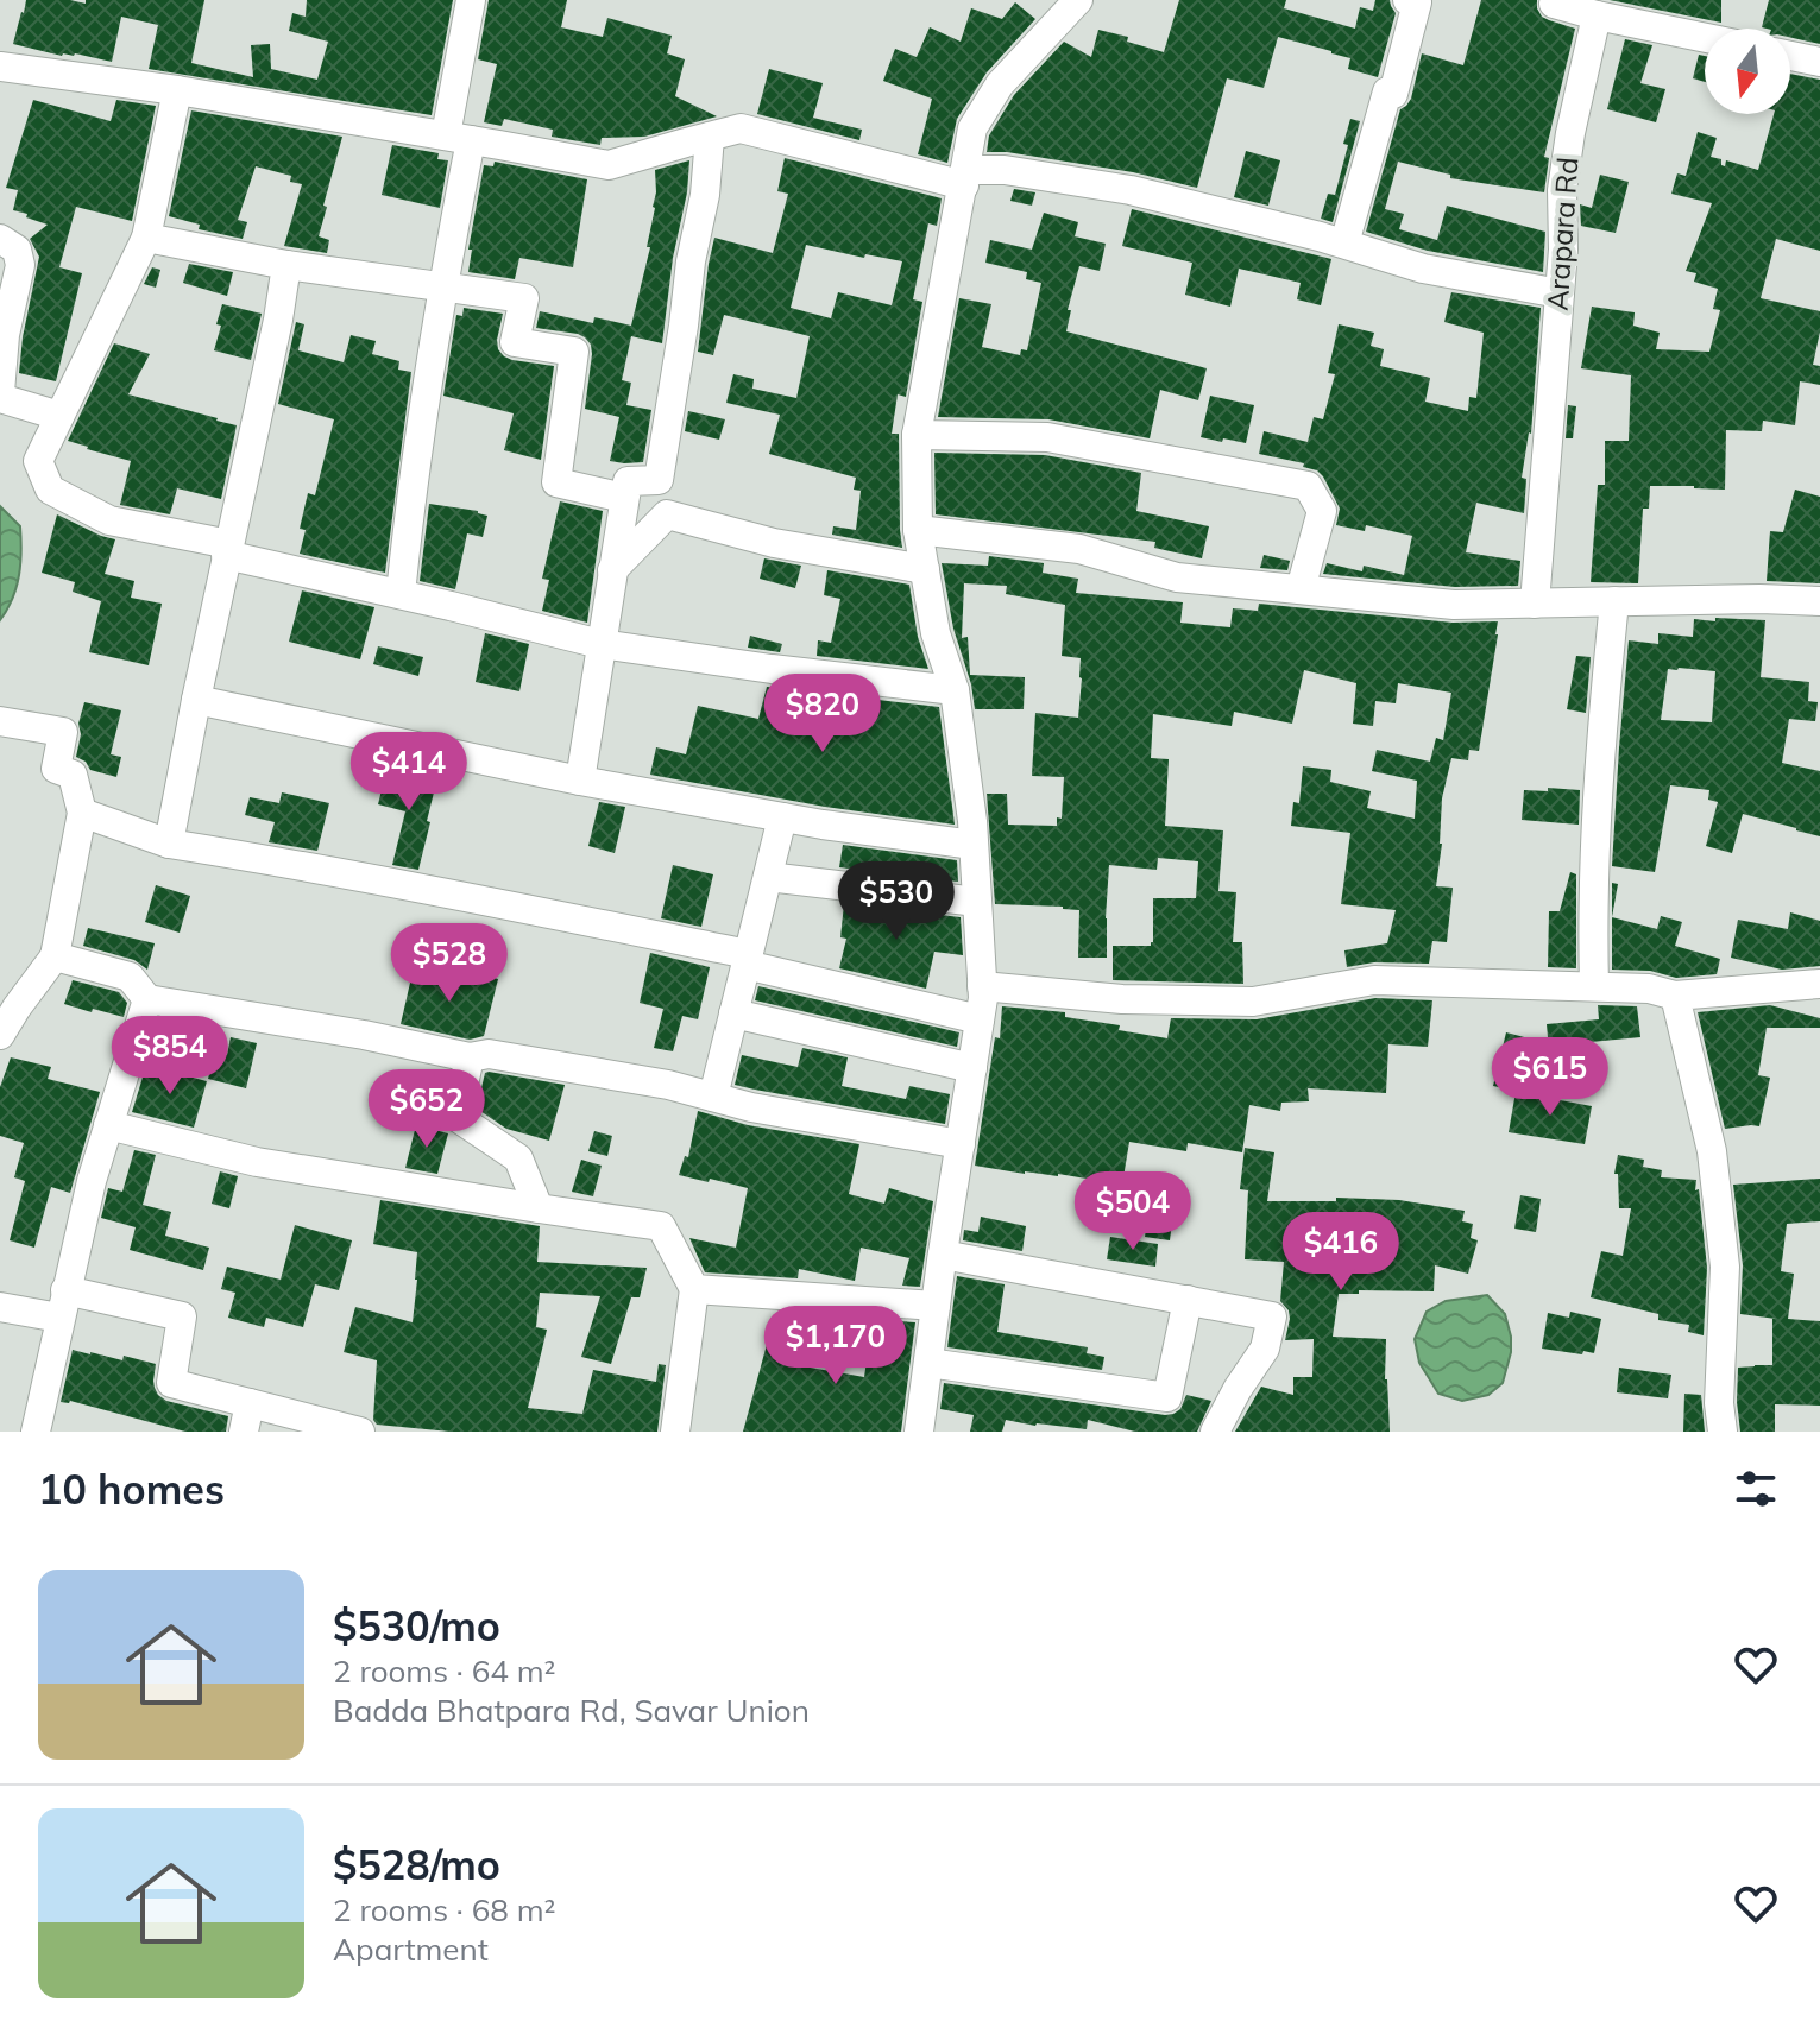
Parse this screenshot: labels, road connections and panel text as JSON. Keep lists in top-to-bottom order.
{
  "streets": {
    "street": ["Arapara Rd"]
  },
  "north": "bottom",
  "page": {
    "price": [
      "$820",
      "$414",
      "$530",
      "$528",
      "$854",
      "$615",
      "$652",
      "$504",
      "$416",
      "$1,170"
    ],
    "heading": "10 homes",
    "list": [
      {
        "name": "$530/mo",
        "note": "2 rooms · 64 m² · Badda Bhatpara Rd, Savar Union"
      },
      {
        "name": "$528/mo",
        "note": "2 rooms · 68 m² · Apartment"
      }
    ]
  }
}
